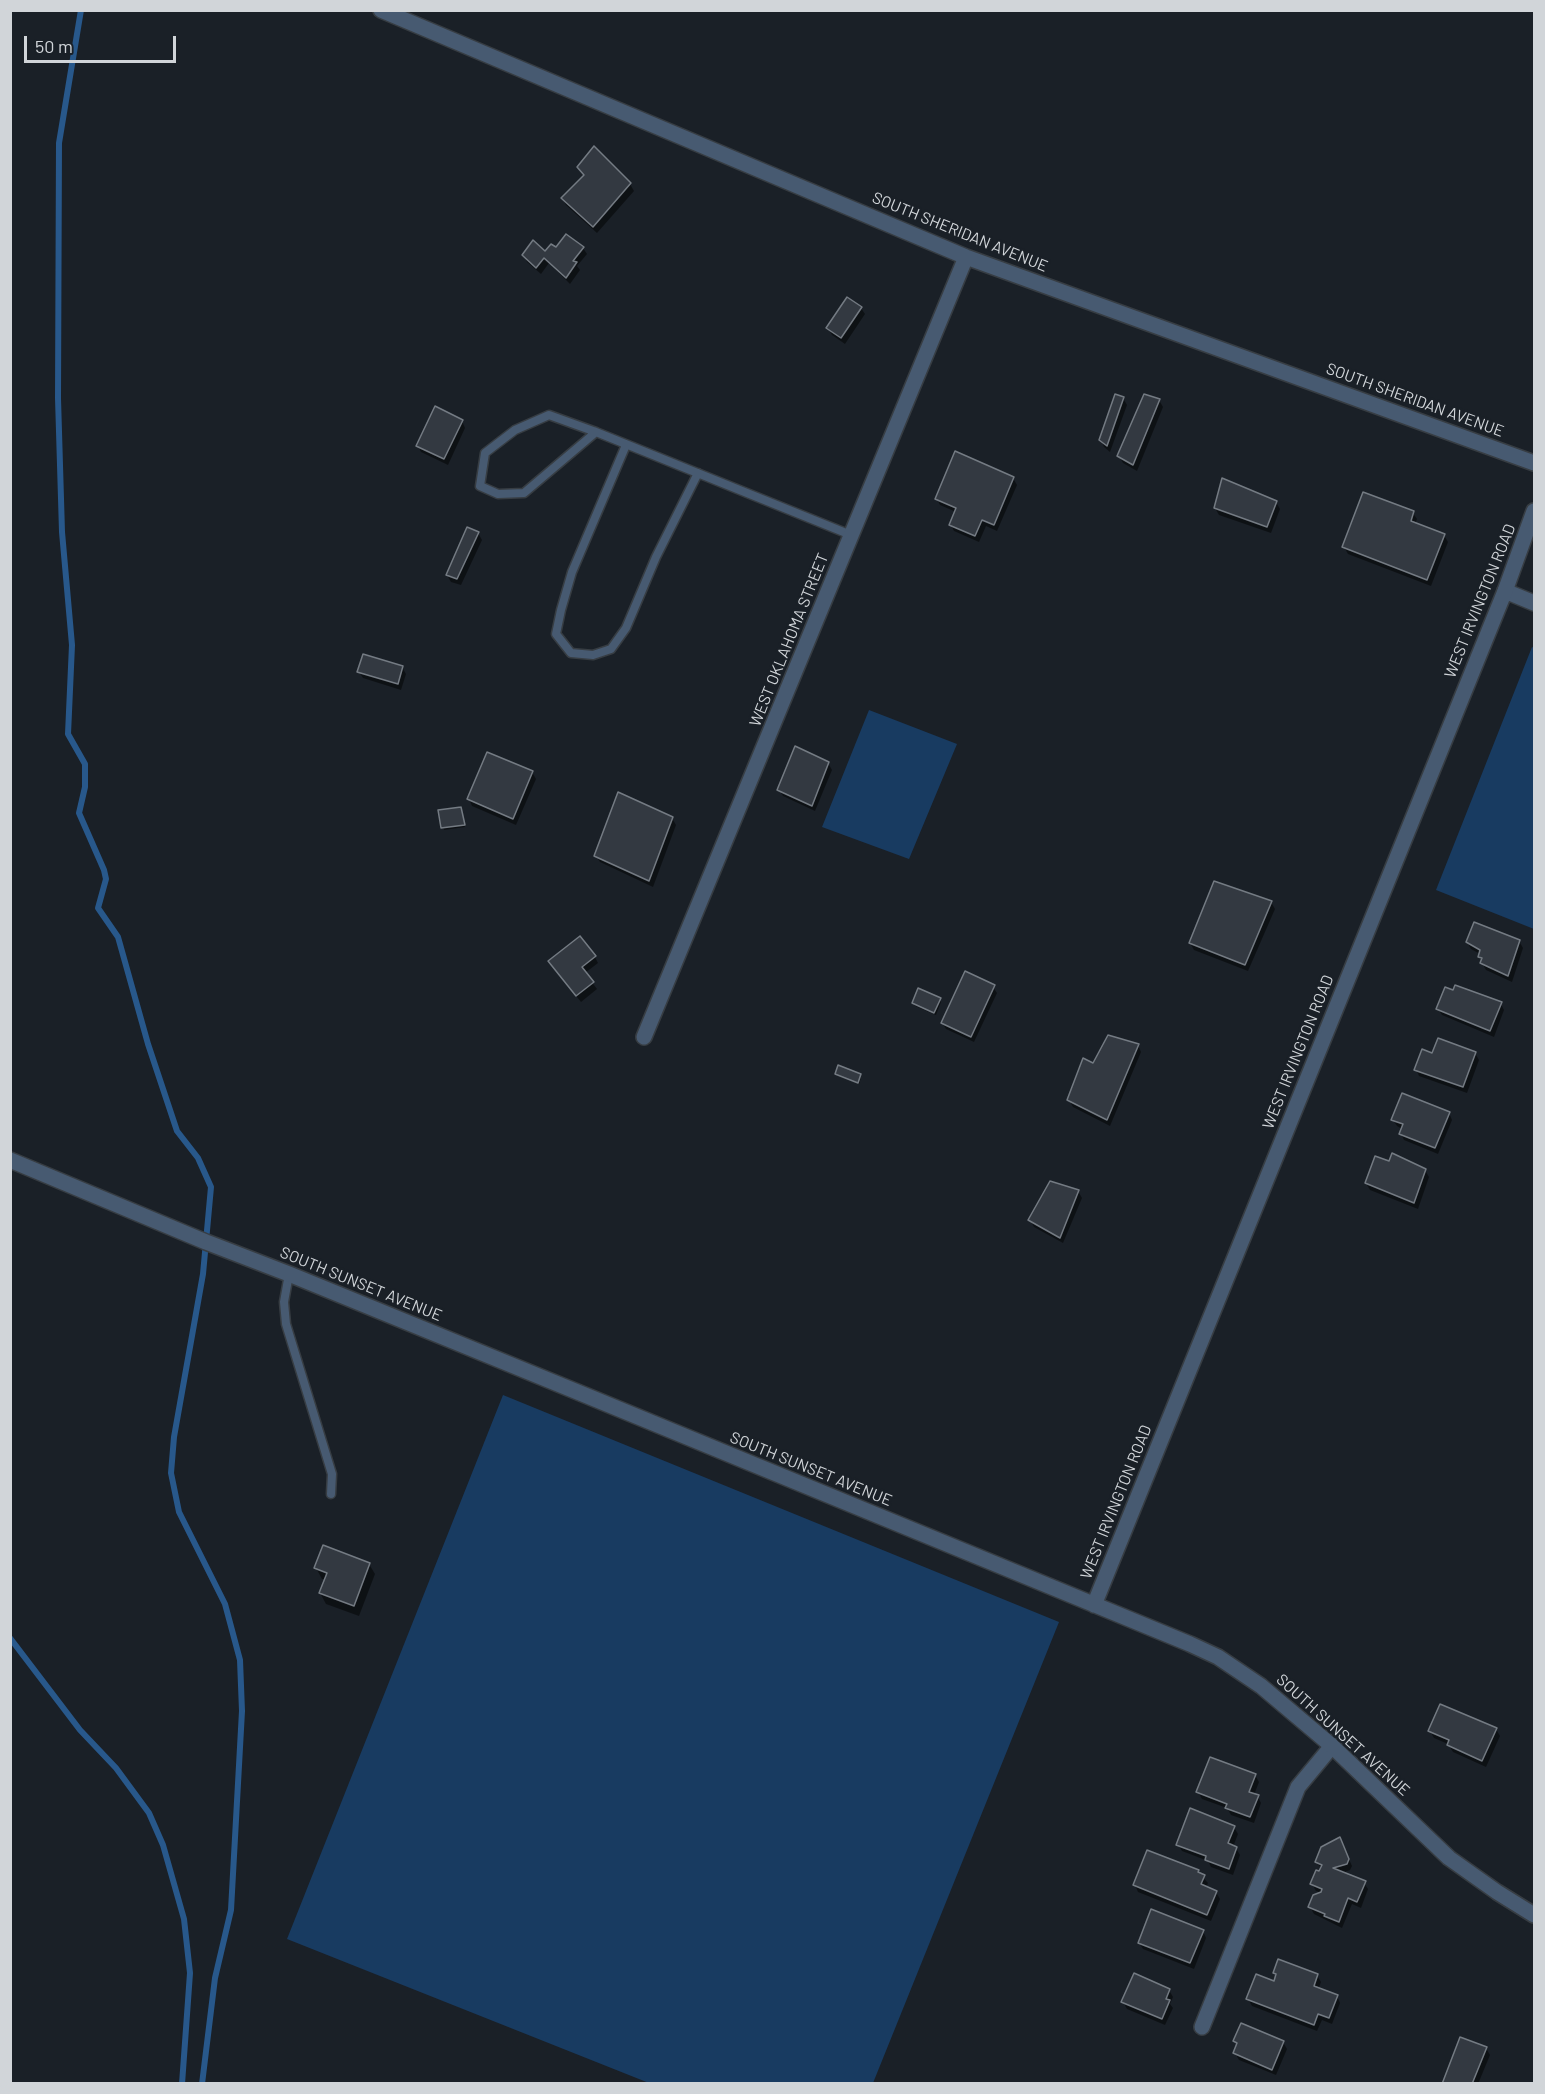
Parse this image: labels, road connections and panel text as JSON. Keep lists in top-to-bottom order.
{
  "streets": {
    "street": [
      "SOUTH SHERIDAN AVENUE",
      "WEST IRVINGTON ROAD",
      "WEST OKLAHOMA STREET",
      "SOUTH SUNSET AVENUE"
    ]
  },
  "crossings": [
    ["SOUTH SHERIDAN AVENUE", "WEST OKLAHOMA STREET"],
    ["WEST IRVINGTON ROAD", "SOUTH SUNSET AVENUE"]
  ],
  "scale_bar": "50 m"
}
